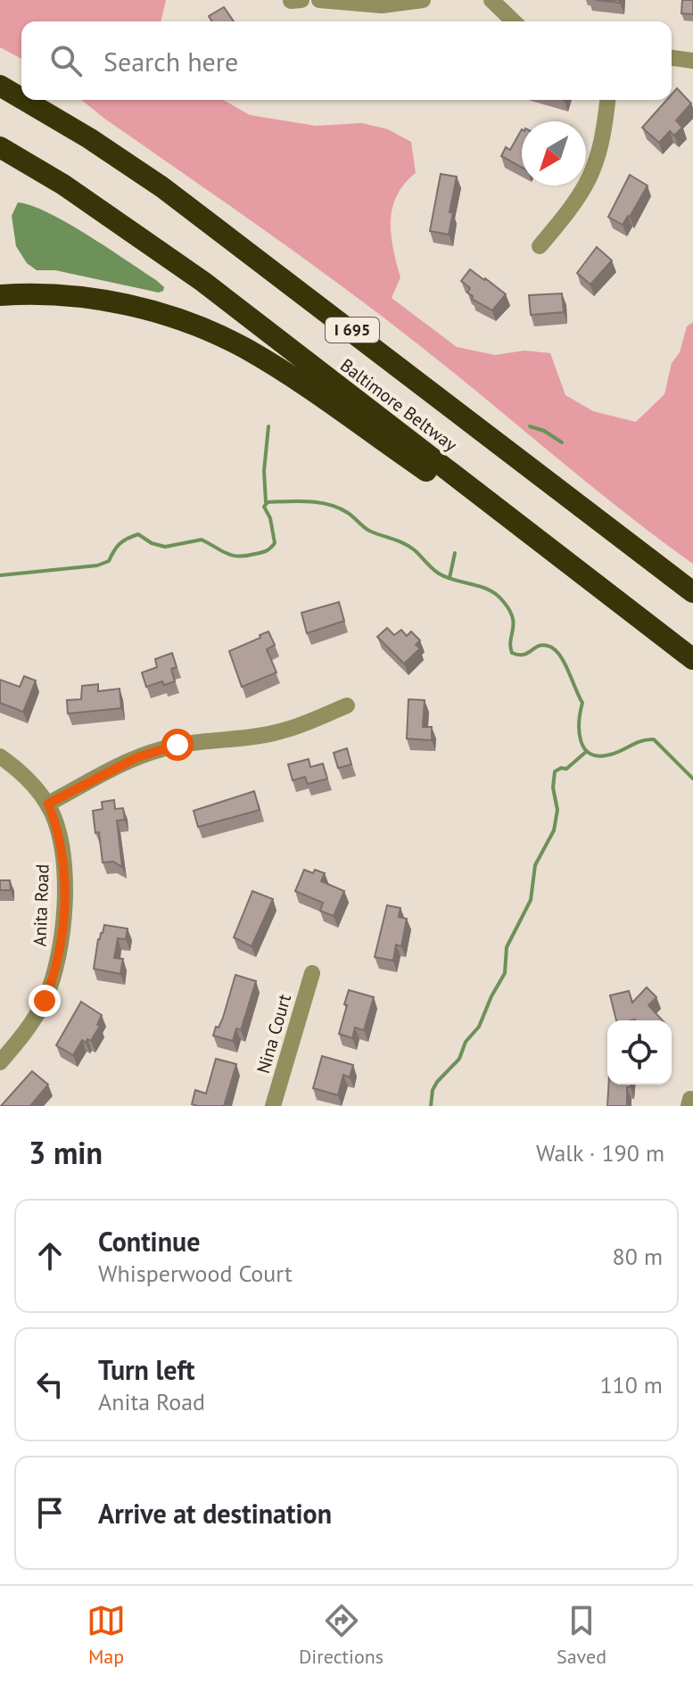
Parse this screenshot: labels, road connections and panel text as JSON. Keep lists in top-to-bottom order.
{
  "streets": {
    "highway": ["I 695", "Baltimore Beltway"],
    "street": ["Anita Road", "Nina Court"]
  },
  "north": "bottom left",
  "page": {
    "search": "Search here",
    "heading": ["3 min", "Walk · 190 m"],
    "list": [
      ["Continue", "Whisperwood Court", "80 m"],
      ["Turn left", "Anita Road", "110 m"],
      "Arrive at destination"
    ],
    "nav": ["Map", "Directions", "Saved"]
  }
}
